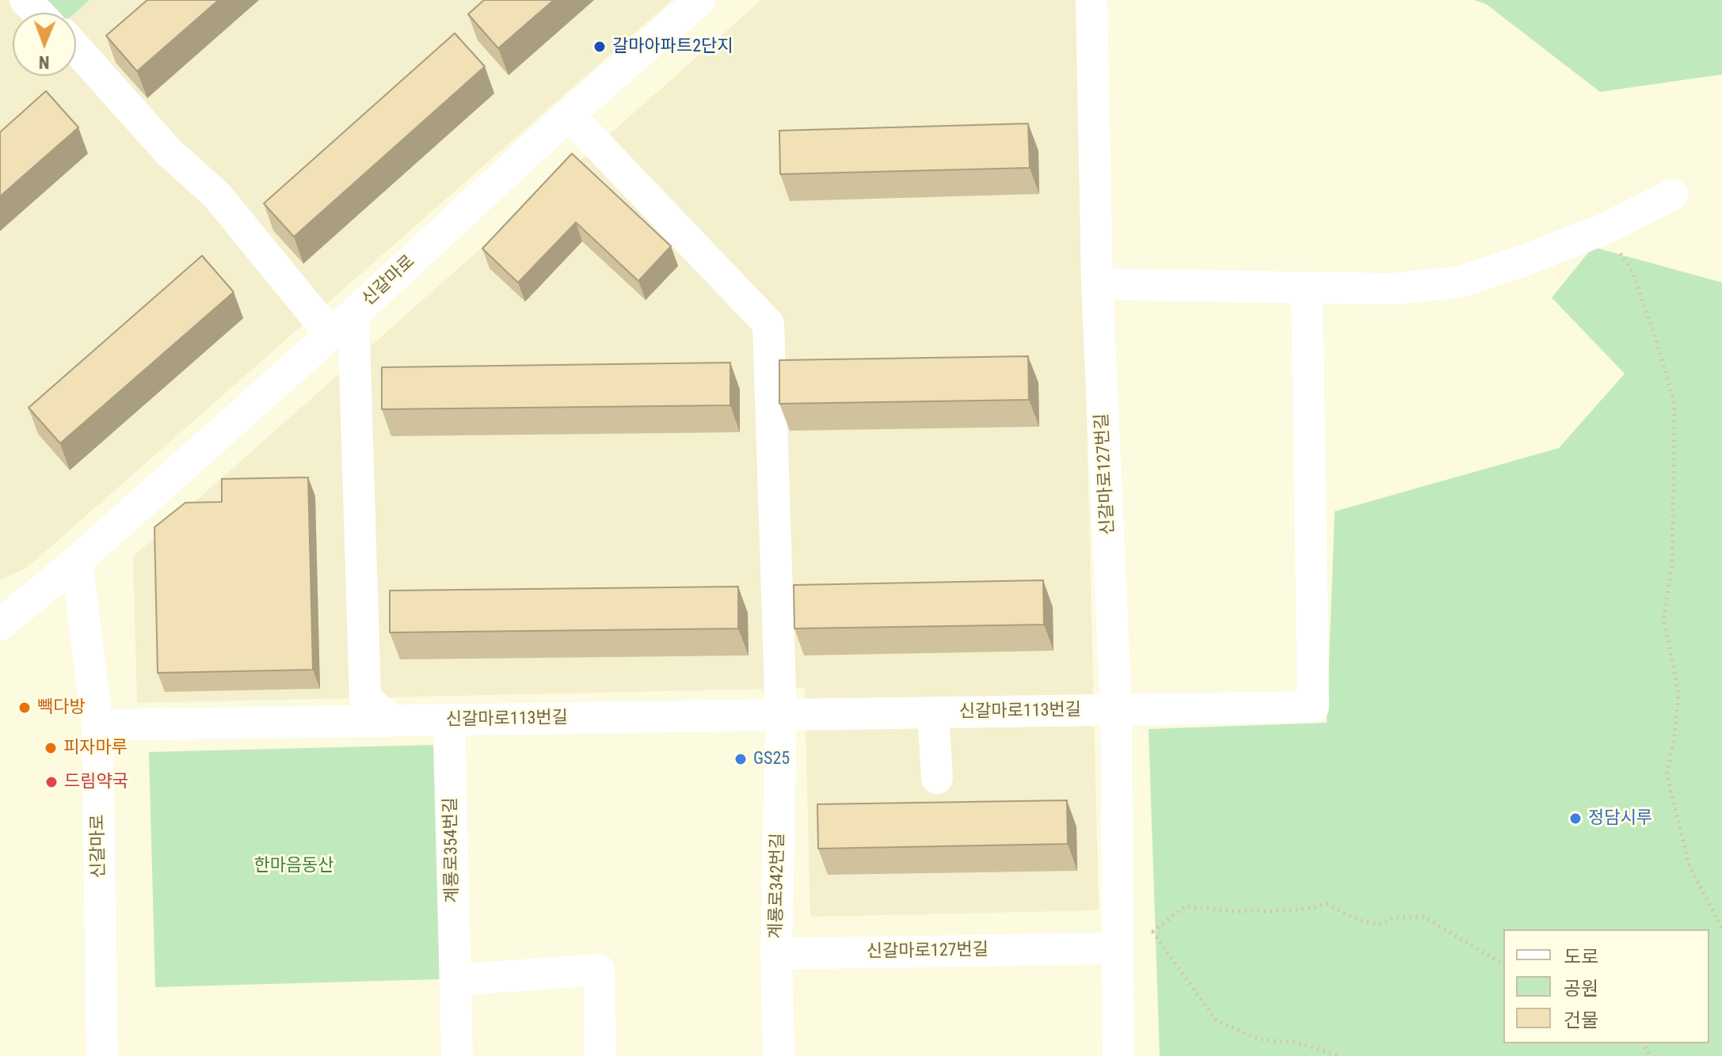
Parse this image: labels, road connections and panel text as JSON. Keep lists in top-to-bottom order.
{
  "streets": {
    "street": [
      "신갈마로",
      "신갈마로127번길",
      "신갈마로113번길",
      "계룡로354번길",
      "계룡로342번길"
    ]
  },
  "crossings": [
    ["신갈마로", "신갈마로113번길"],
    ["신갈마로", "계룡로342번길"],
    ["신갈마로127번길", "신갈마로113번길"],
    ["신갈마로127번길", "계룡로342번길"],
    ["신갈마로113번길", "계룡로354번길"],
    ["신갈마로113번길", "계룡로342번길"]
  ],
  "parks": ["한마음동산"],
  "places": [
    "갈마아파트2단지",
    "빽다방",
    "피자마루",
    "GS25",
    "드림약국",
    "정담시루"
  ],
  "legend": ["도로", "공원", "건물"],
  "north": "bottom"
}
